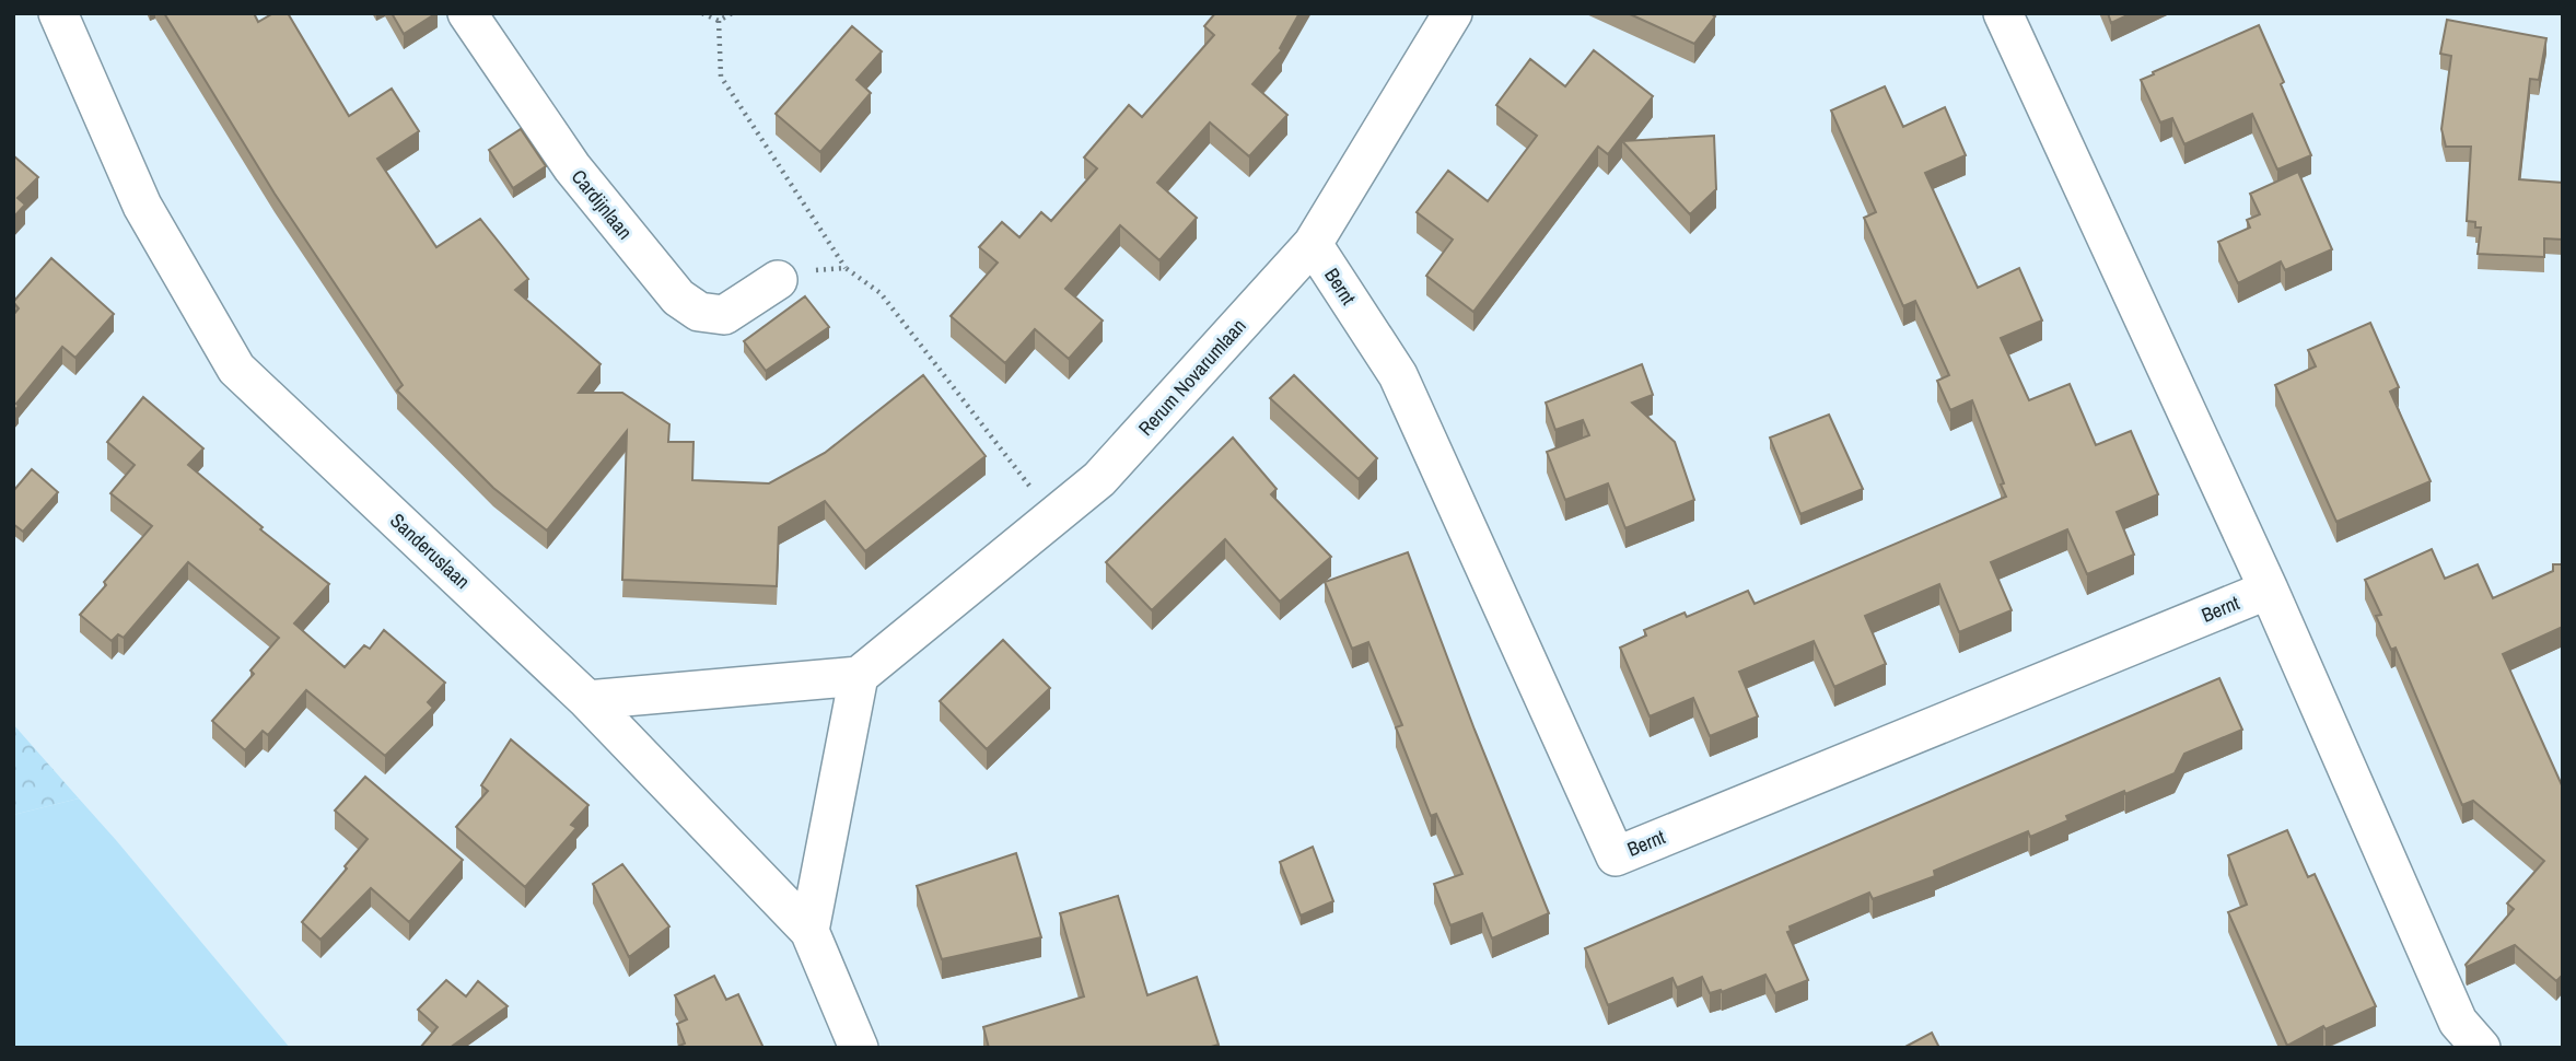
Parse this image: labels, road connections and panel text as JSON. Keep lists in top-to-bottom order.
{
  "streets": {
    "street": [
      "Cardijnlaan",
      "Bernt",
      "Rerum Novarumlaan",
      "Sanderuslaan"
    ]
  },
  "crossings": [
    ["Bernt", "Rerum Novarumlaan"]
  ]
}
